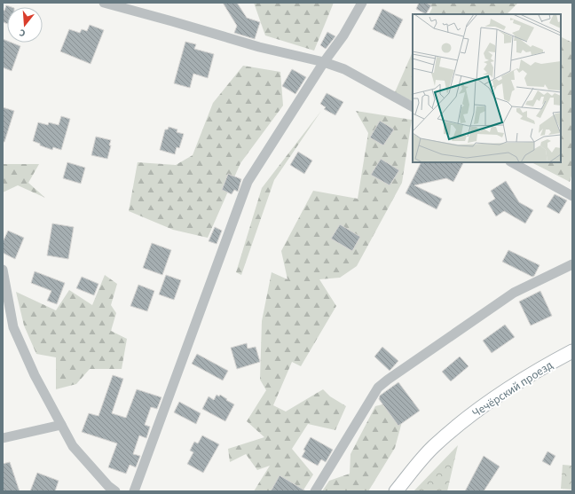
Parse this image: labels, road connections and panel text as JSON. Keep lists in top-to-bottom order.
{
  "streets": {
    "main road": ["Чечёрский проезд"]
  },
  "north": "bottom"
}
